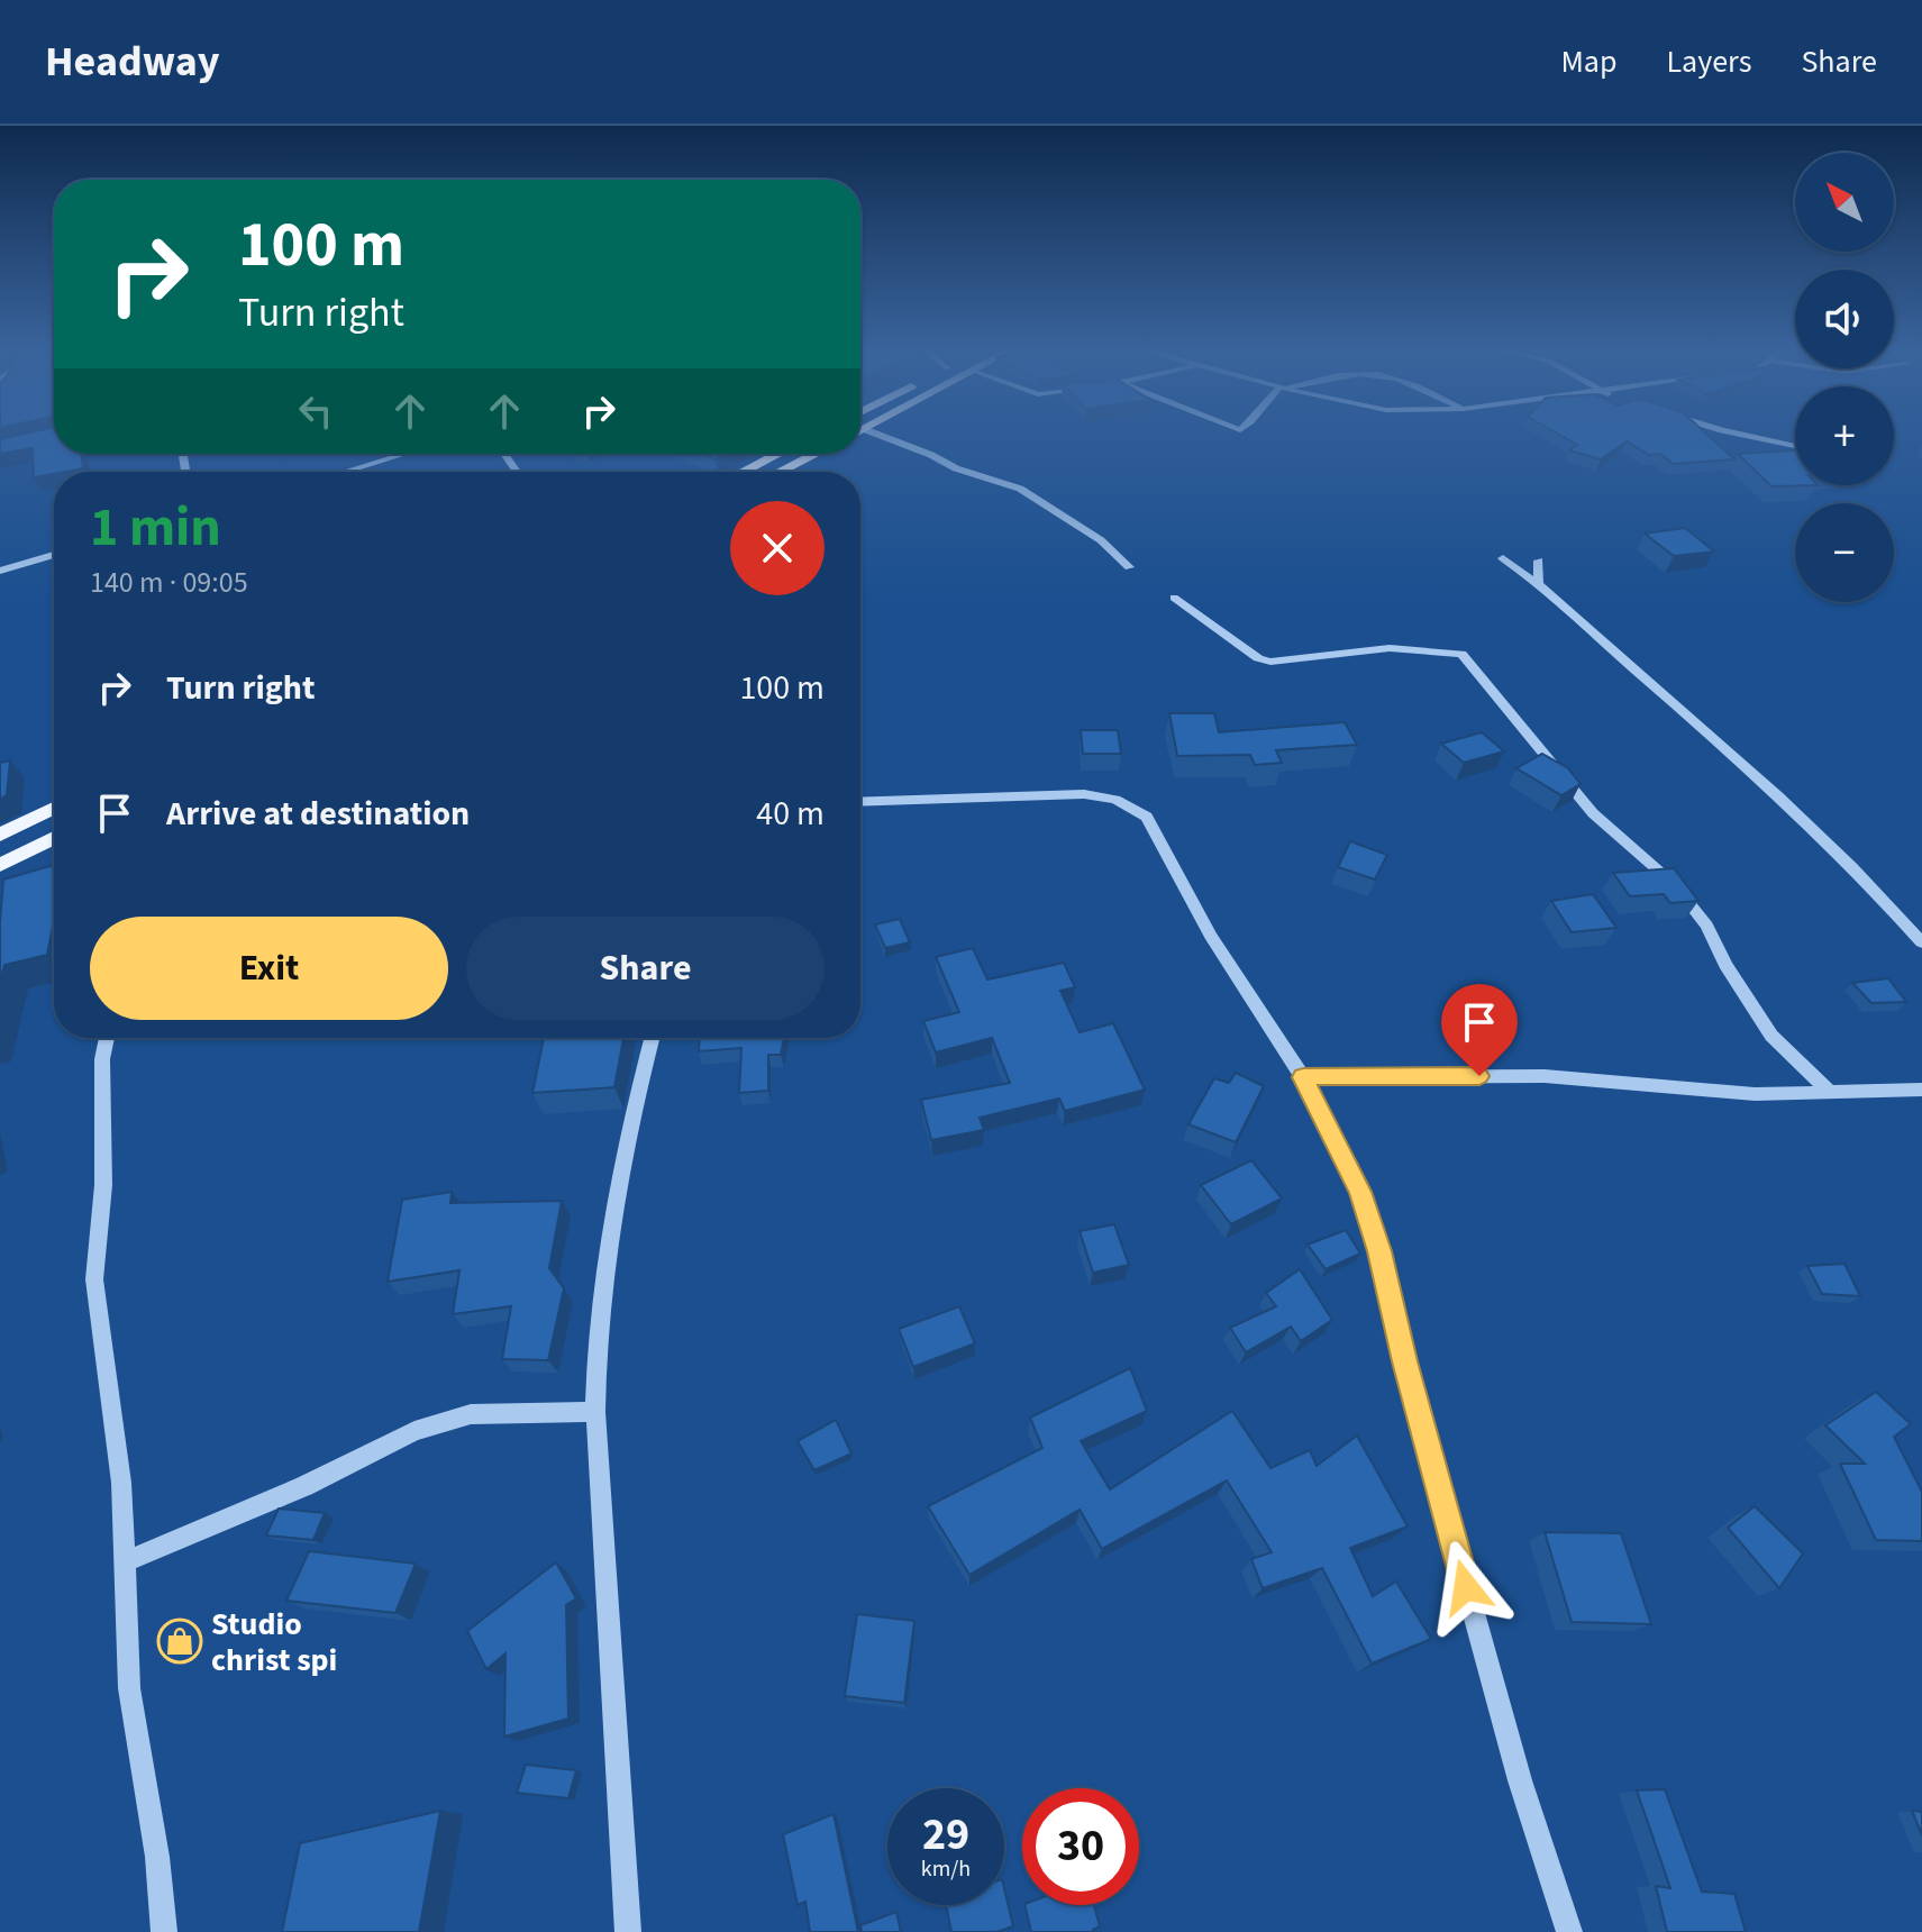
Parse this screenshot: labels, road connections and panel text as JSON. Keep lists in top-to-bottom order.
{
  "places": {
    "shop": ["Studio christ spi"]
  },
  "north": "top left",
  "page": {
    "header": "Headway",
    "nav": ["Map", "Layers", "Share"],
    "map_buttons": ["+", "−"],
    "turn": ["100 m", "Turn right"],
    "heading": ["1 min", "140 m · 09:05"],
    "list": [
      {
        "name": "Turn right",
        "value": "100 m"
      },
      {
        "name": "Arrive at destination",
        "value": "40 m"
      }
    ],
    "buttons": ["Exit", "Share"],
    "speed": "29 km/h",
    "limit": "30"
  }
}
